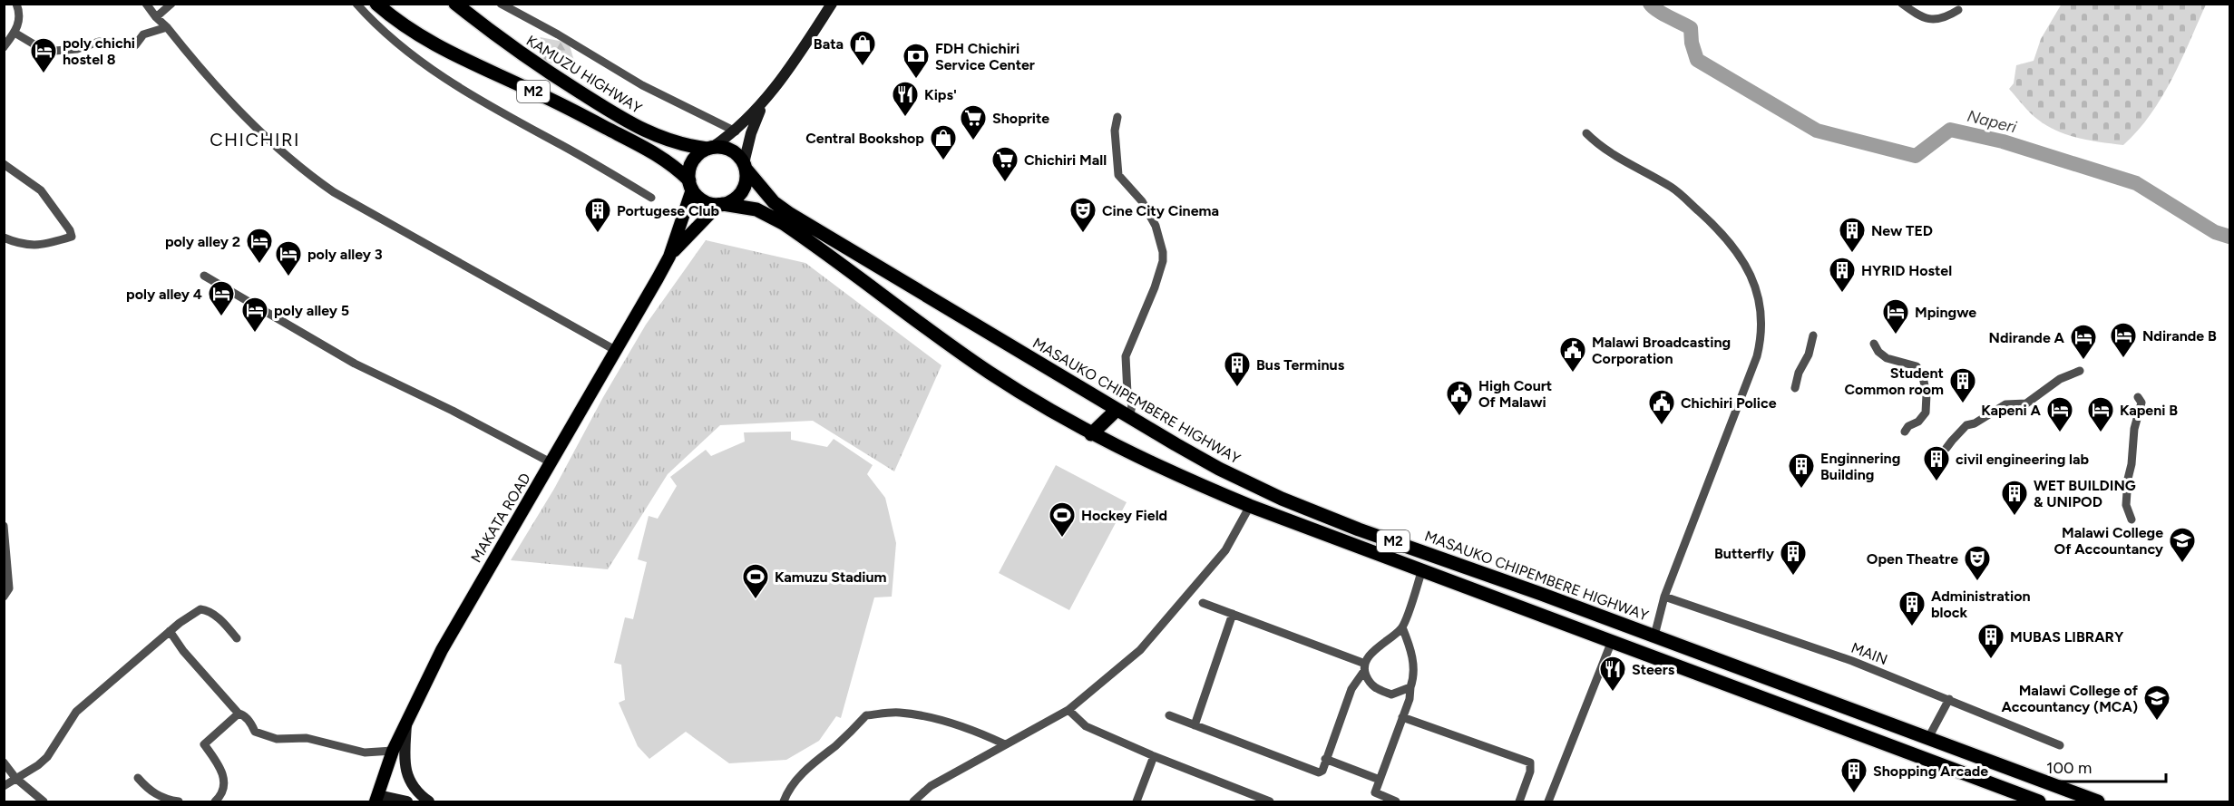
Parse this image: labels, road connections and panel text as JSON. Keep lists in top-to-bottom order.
{
  "streets": {
    "highway": ["KAMUZU HIGHWAY", "M2", "MASAUKO CHIPEMBERE HIGHWAY"],
    "main road": ["MAKATA ROAD"],
    "street": ["MAIN"]
  },
  "crossings": [
    ["KAMUZU HIGHWAY", "M2"],
    ["KAMUZU HIGHWAY", "MASAUKO CHIPEMBERE HIGHWAY"],
    ["KAMUZU HIGHWAY", "MAKATA ROAD"],
    ["M2", "MASAUKO CHIPEMBERE HIGHWAY"],
    ["M2", "MAKATA ROAD"],
    ["MASAUKO CHIPEMBERE HIGHWAY", "MAKATA ROAD"]
  ],
  "districts": ["CHICHIRI"],
  "water": ["Naperi"],
  "places": {
    "shop": ["Bata", "Central Bookshop"],
    "hotel": [
      "poly chichi hostel 8",
      "poly alley 2",
      "poly alley 3",
      "poly alley 4",
      "poly alley 5",
      "Mpingwe",
      "Ndirande B",
      "Ndirande A",
      "Kapeni A",
      "Kapeni B"
    ],
    "bank": ["FDH Chichiri Service Center"],
    "restaurant": ["Kips'", "Steers"],
    "supermarket": ["Shoprite", "Chichiri Mall"],
    "building": [
      "Portugese Club",
      "New TED",
      "HYRID Hostel",
      "Bus Terminus",
      "Student Common room",
      "civil engineering lab",
      "Enginnering Building",
      "WET BUILDING & UNIPOD",
      "Butterfly",
      "Administration block",
      "MUBAS LIBRARY",
      "Shopping Arcade"
    ],
    "theatre": ["Cine City Cinema", "Open Theatre"],
    "public building": ["Malawi Broadcasting Corporation", "High Court Of Malawi", "Chichiri Police"],
    "sports": ["Hockey Field", "Kamuzu Stadium"],
    "school or university": ["Malawi College Of Accountancy", "Malawi College of Accountancy (MCA)"]
  },
  "scale_bar": "100 m"
}
